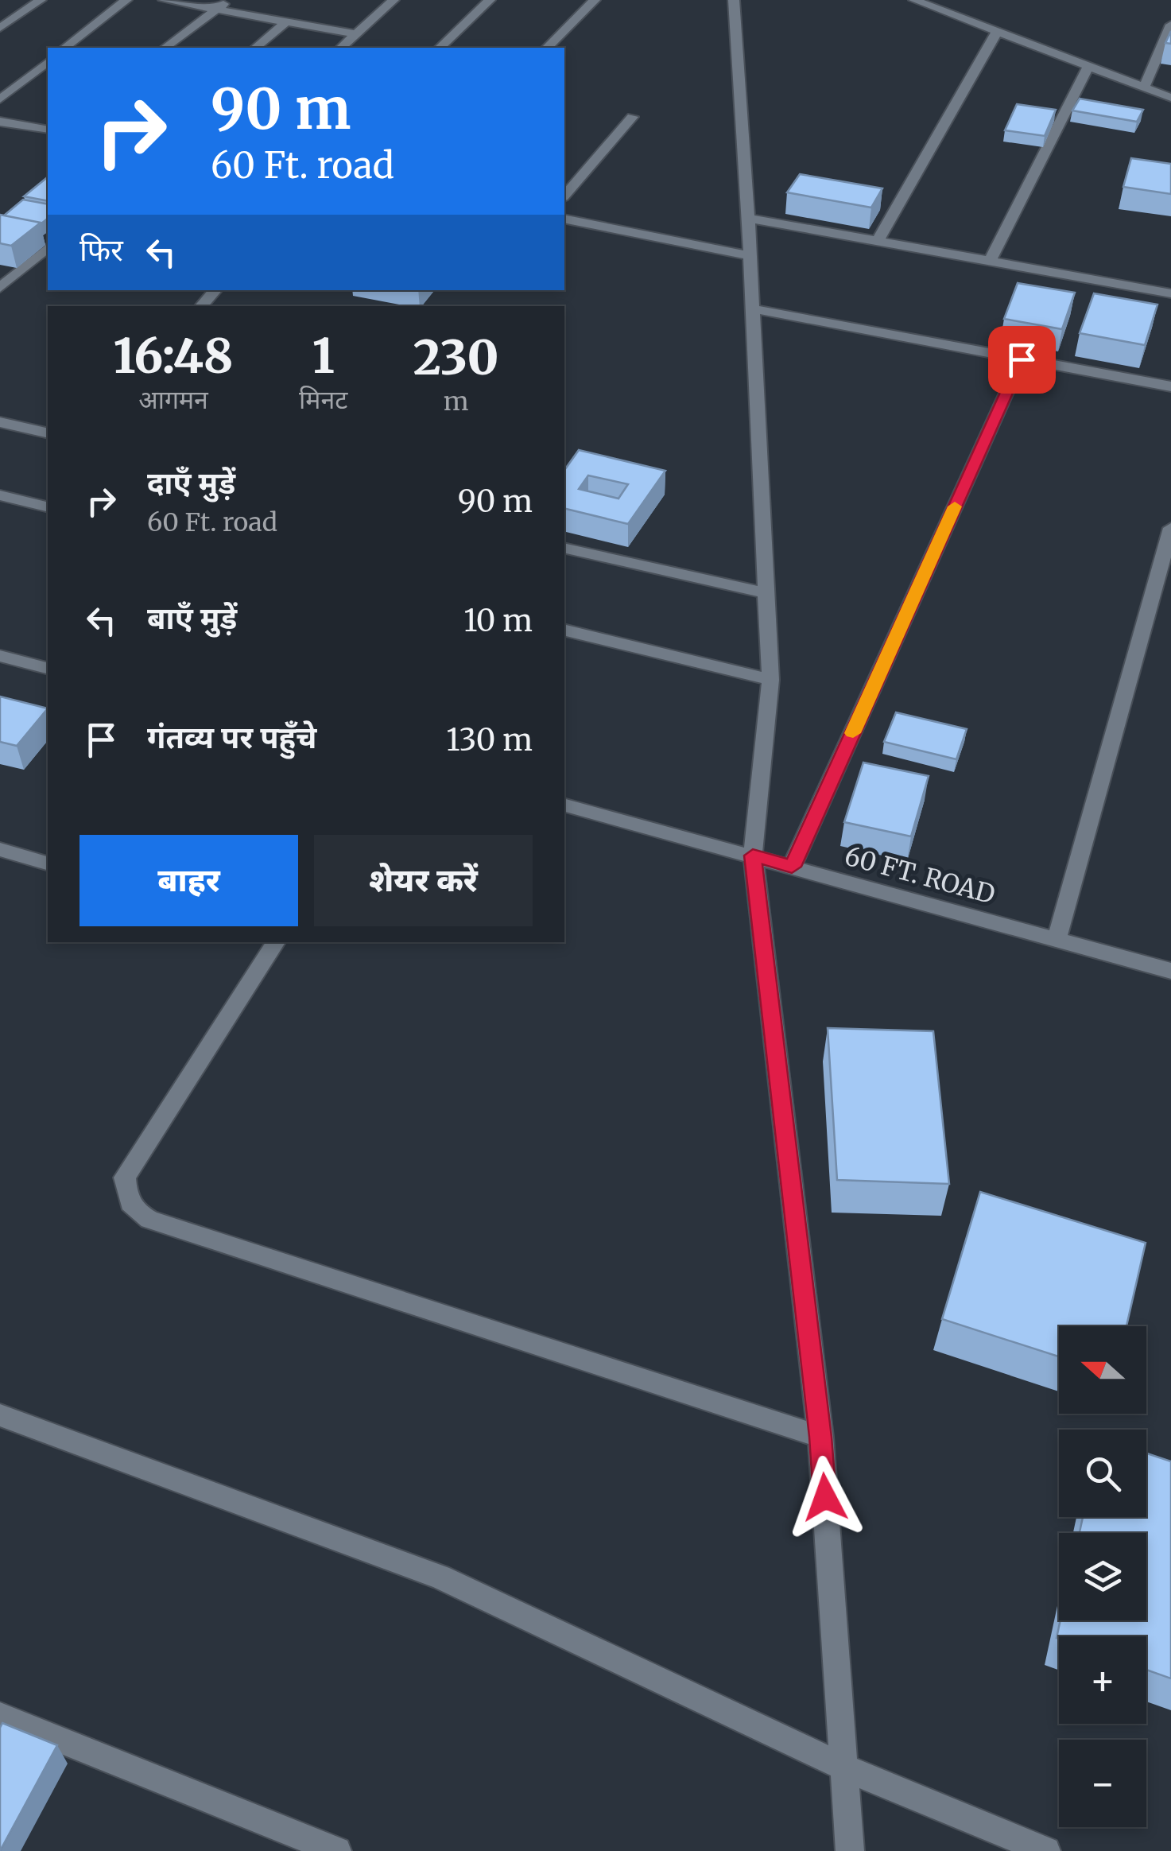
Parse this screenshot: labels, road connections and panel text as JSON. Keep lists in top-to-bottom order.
{
  "streets": {
    "street": ["60 FT. ROAD"]
  },
  "north": "left",
  "page": {
    "turn": ["90 m", "60 Ft. road"],
    "then": "फिर",
    "eta": [
      "16:48",
      "आगमन",
      "1",
      "मिनट",
      "230",
      "m"
    ],
    "list": [
      {
        "name": "दाएँ मुड़ें",
        "note": "60 Ft. road",
        "value": "90 m"
      },
      {
        "name": "बाएँ मुड़ें",
        "value": "10 m"
      },
      {
        "name": "गंतव्य पर पहुँचे",
        "value": "130 m"
      }
    ],
    "buttons": ["बाहर", "शेयर करें"],
    "map_buttons": ["+", "−"]
  }
}
